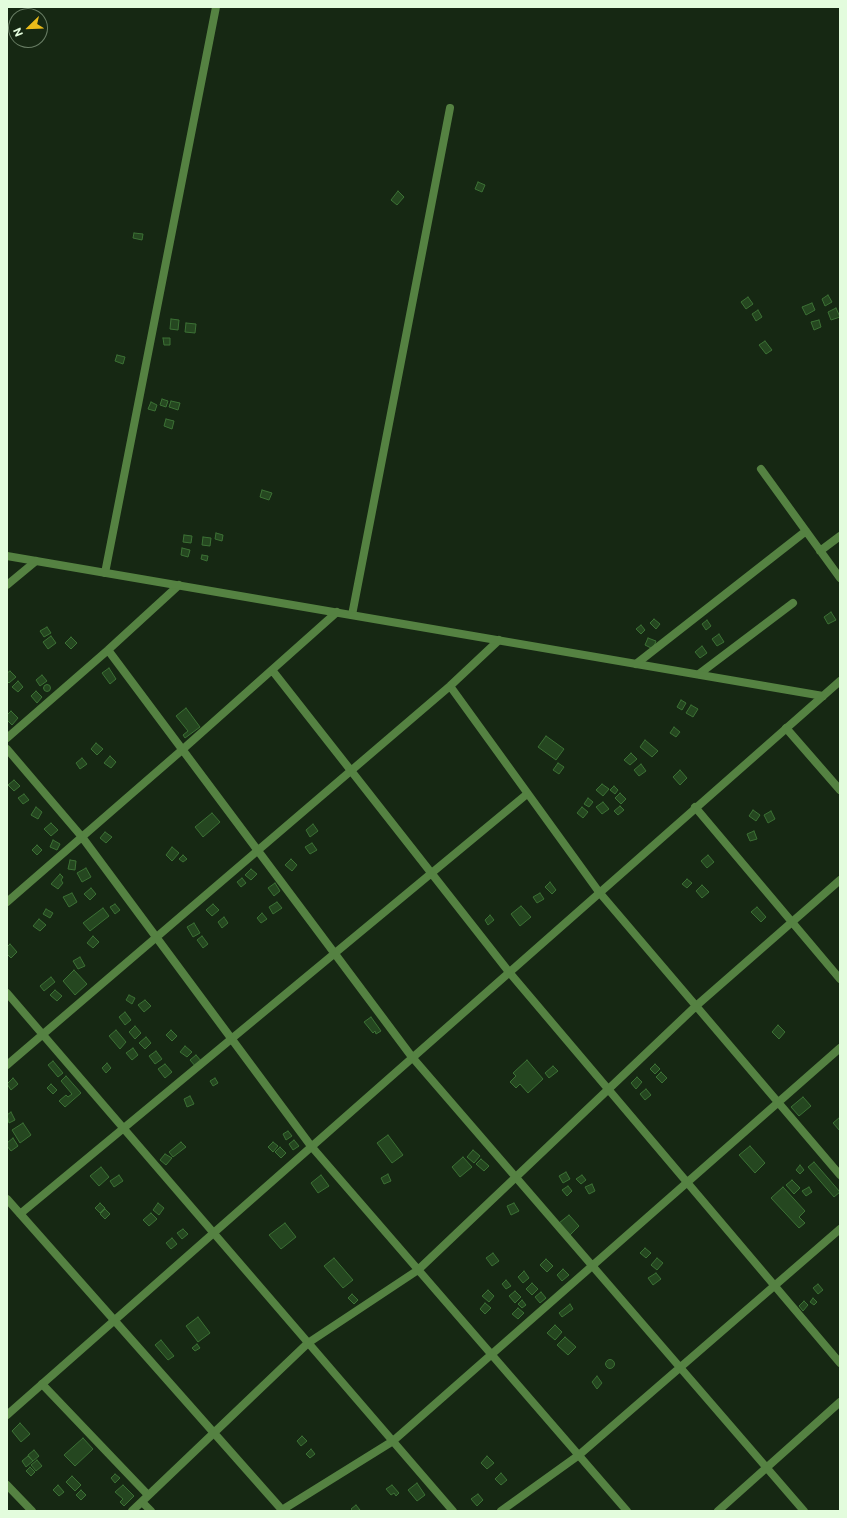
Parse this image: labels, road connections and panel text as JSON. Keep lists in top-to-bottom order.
{
  "north": "bottom left"
}
